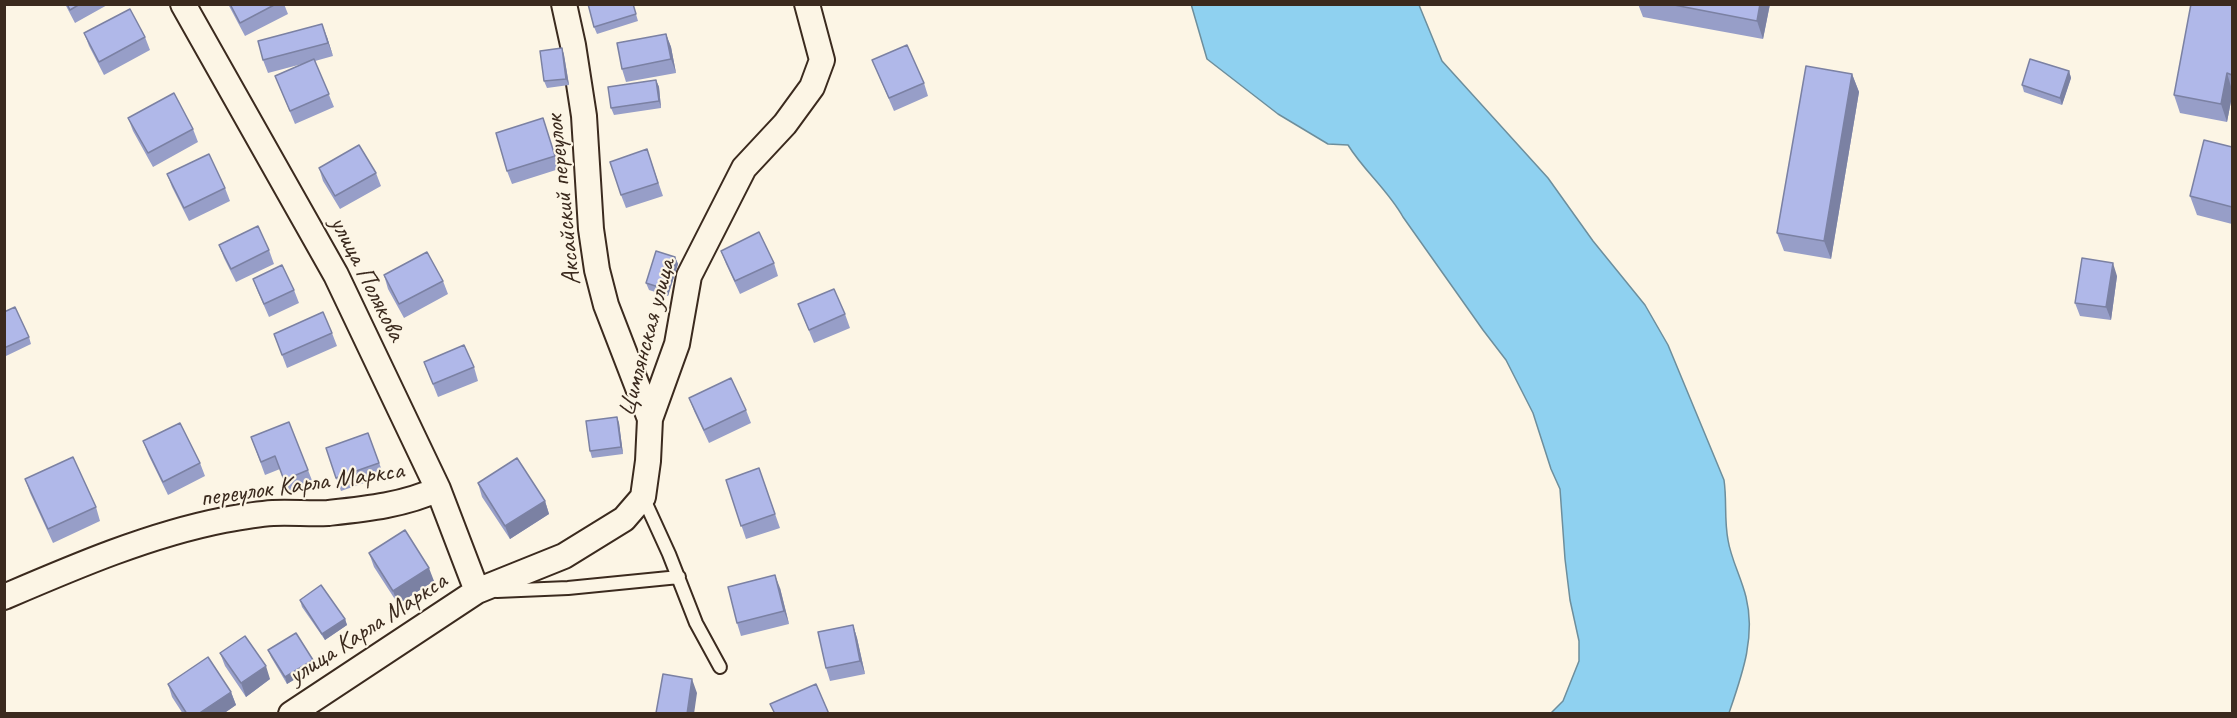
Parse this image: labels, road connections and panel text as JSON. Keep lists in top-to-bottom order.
{
  "streets": {
    "street": [
      "Аксайский переулок",
      "улица Полякова",
      "Цимлянская улица",
      "переулок Карла Маркса",
      "улица Карла Маркса"
    ]
  },
  "crossings": [
    ["Аксайский переулок", "Цимлянская улица"],
    ["улица Полякова", "переулок Карла Маркса"],
    ["улица Полякова", "улица Карла Маркса"]
  ]
}
